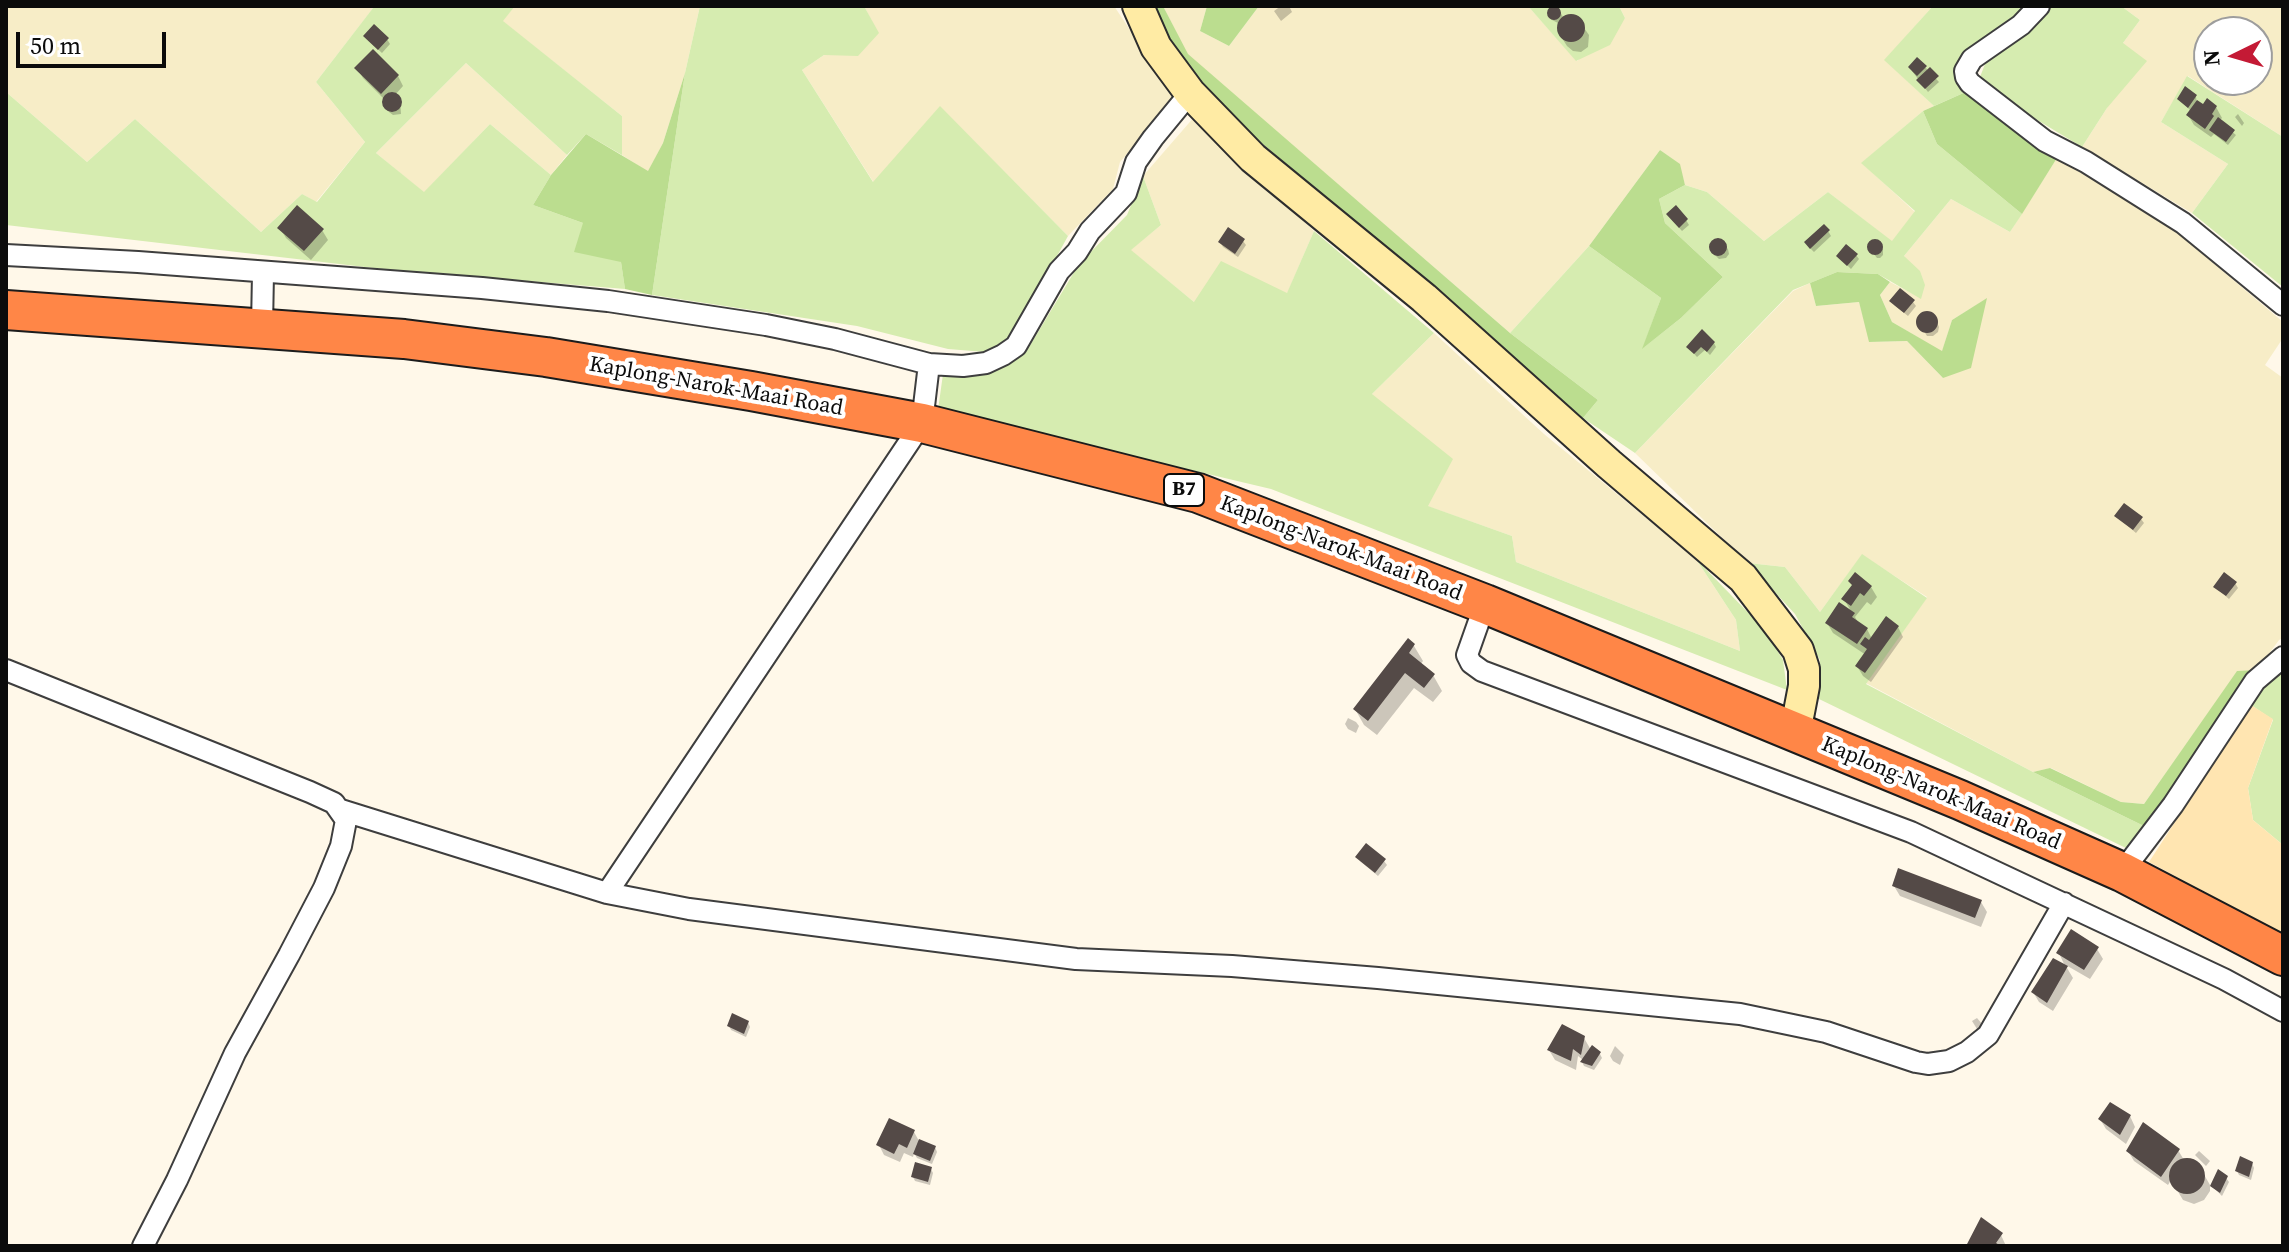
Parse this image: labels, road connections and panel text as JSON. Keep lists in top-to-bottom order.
{
  "streets": {
    "highway": ["Kaplong-Narok-Maai Road", "B7"]
  },
  "scale_bar": "50 m",
  "north": "left"
}
